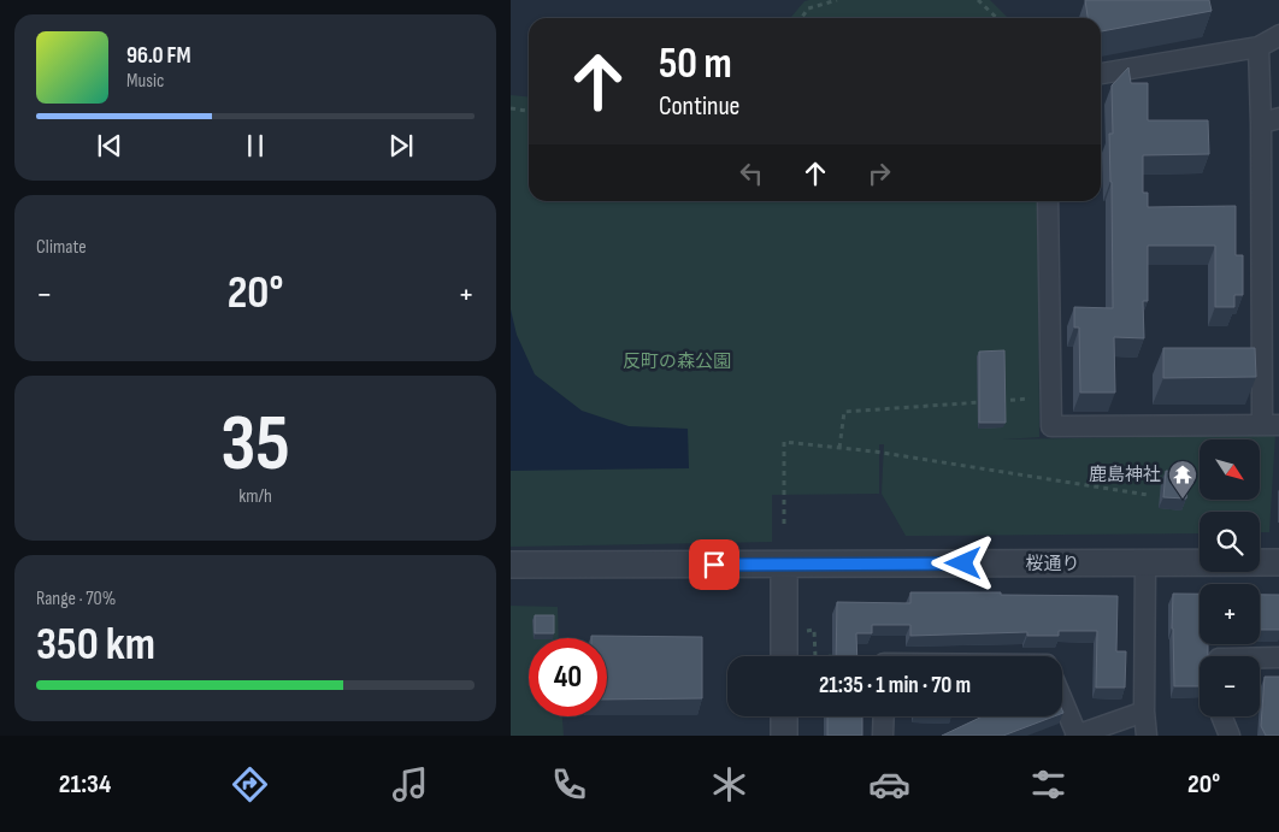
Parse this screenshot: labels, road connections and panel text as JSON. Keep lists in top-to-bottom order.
{
  "streets": {
    "street": ["桜通り"]
  },
  "parks": ["反町の森公園"],
  "places": {
    "temple": ["鹿島神社"]
  },
  "north": "bottom right",
  "page": {
    "turn": ["50 m", "Continue"],
    "song": ["96.0 FM", "Music"],
    "tile": [
      "Climate",
      ["35", "km/h"],
      ["Range · 70%", "350 km"]
    ],
    "heat": ["−", "20°", "+"],
    "map_buttons": ["+", "−"],
    "limit": "40",
    "trip": "21:35 · 1 min · 70 m",
    "tabs": ["21:34", "20°"]
  }
}
